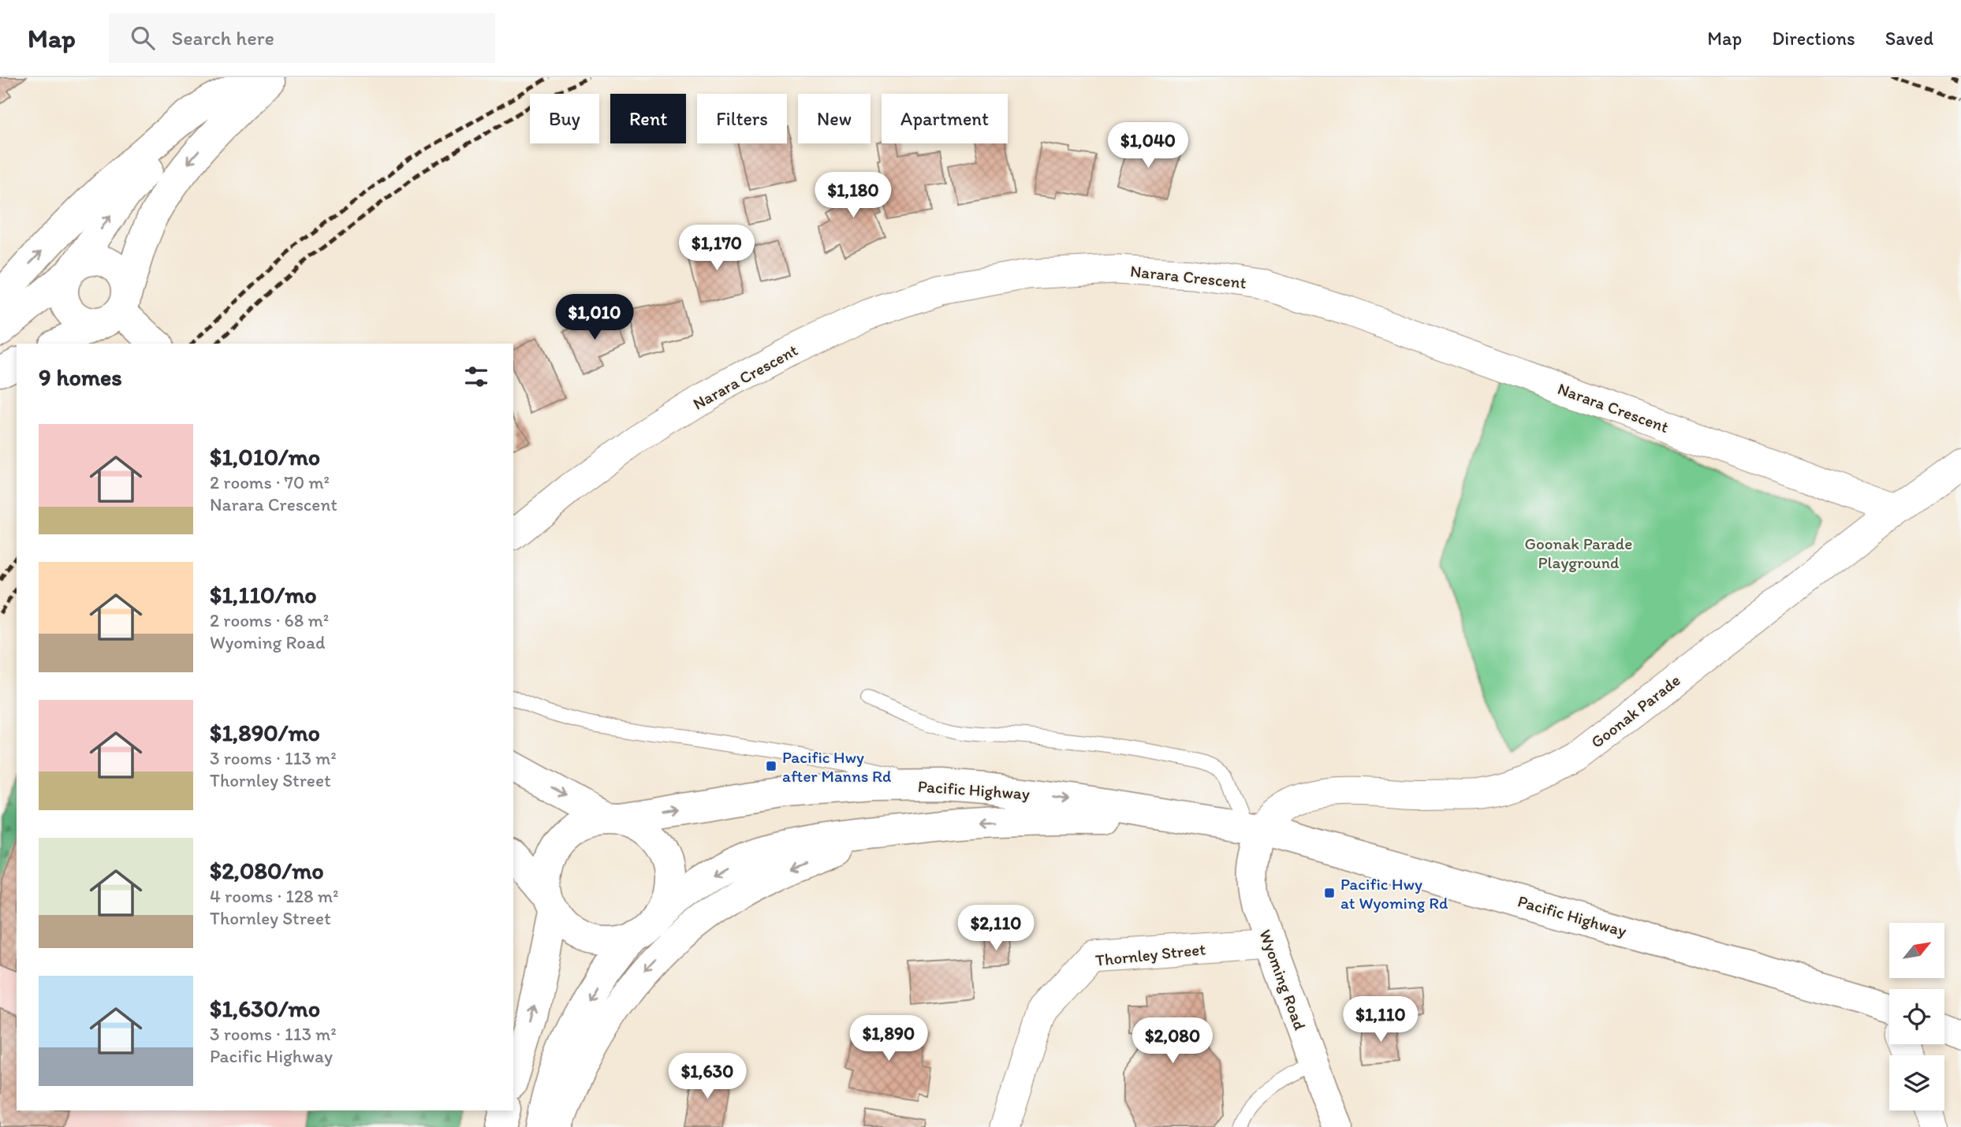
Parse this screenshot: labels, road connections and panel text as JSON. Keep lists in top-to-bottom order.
{
  "streets": {
    "main road": ["Pacific Highway", "Wyoming Road"],
    "street": ["Narara Crescent", "Goonak Parade", "Thornley Street"]
  },
  "crossings": [
    ["Narara Crescent", "Goonak Parade"],
    ["Goonak Parade", "Pacific Highway"],
    ["Goonak Parade", "Wyoming Road"],
    ["Pacific Highway", "Wyoming Road"],
    ["Thornley Street", "Wyoming Road"]
  ],
  "parks": ["Goonak Parade Playground"],
  "places": {
    "transit": ["Pacific Hwy after Manns Rd", "Pacific Hwy at Wyoming Rd"]
  },
  "north": "top right",
  "page": {
    "header": "Map",
    "search": "Search here",
    "nav": ["Map", "Directions", "Saved"],
    "chip": [
      "Buy",
      "Rent",
      "Filters",
      "New",
      "Apartment"
    ],
    "price": [
      "$1,040",
      "$1,180",
      "$1,170",
      "$1,010",
      "$2,110",
      "$1,110",
      "$1,890",
      "$2,080",
      "$1,630"
    ],
    "heading": "9 homes",
    "list": [
      {
        "name": "$1,010/mo",
        "note": "2 rooms · 70 m² · Narara Crescent"
      },
      {
        "name": "$1,110/mo",
        "note": "2 rooms · 68 m² · Wyoming Road"
      },
      {
        "name": "$1,890/mo",
        "note": "3 rooms · 113 m² · Thornley Street"
      },
      {
        "name": "$2,080/mo",
        "note": "4 rooms · 128 m² · Thornley Street"
      },
      {
        "name": "$1,630/mo",
        "note": "3 rooms · 113 m² · Pacific Highway"
      }
    ]
  }
}
